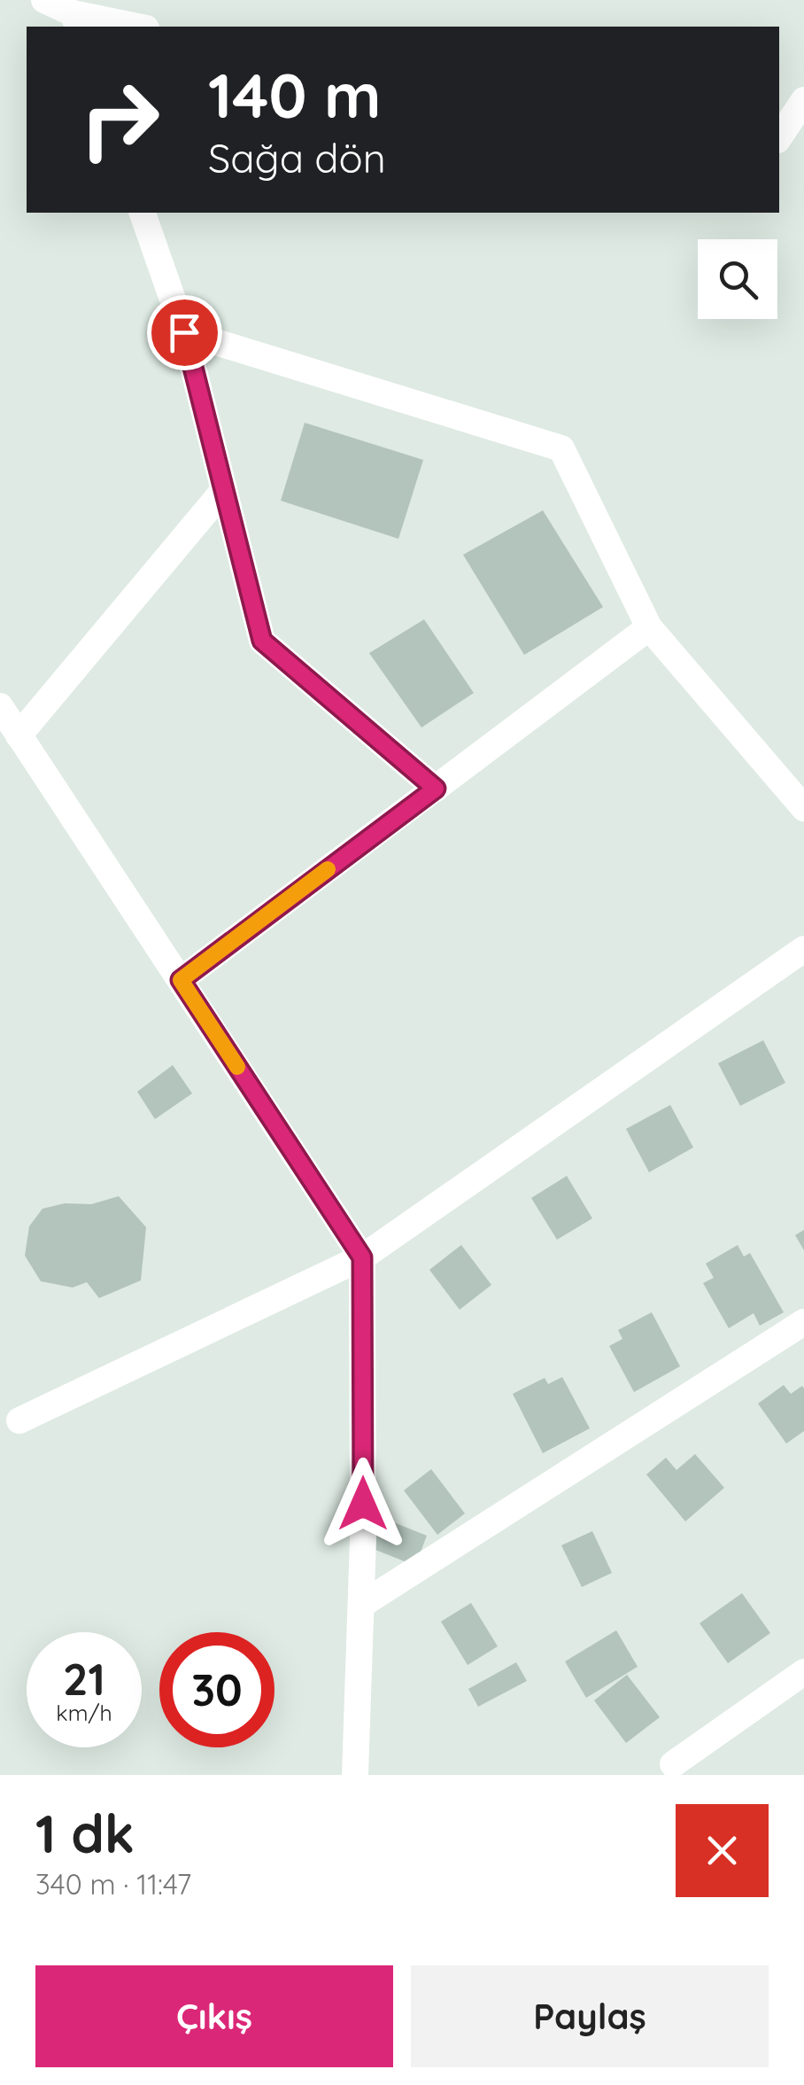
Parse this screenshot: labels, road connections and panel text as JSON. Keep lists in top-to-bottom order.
{
  "page": {
    "turn": ["140 m", "Sağa dön"],
    "speed": "21 km/h",
    "limit": "30",
    "heading": ["1 dk", "340 m · 11:47"],
    "buttons": ["Çıkış", "Paylaş"]
  }
}
